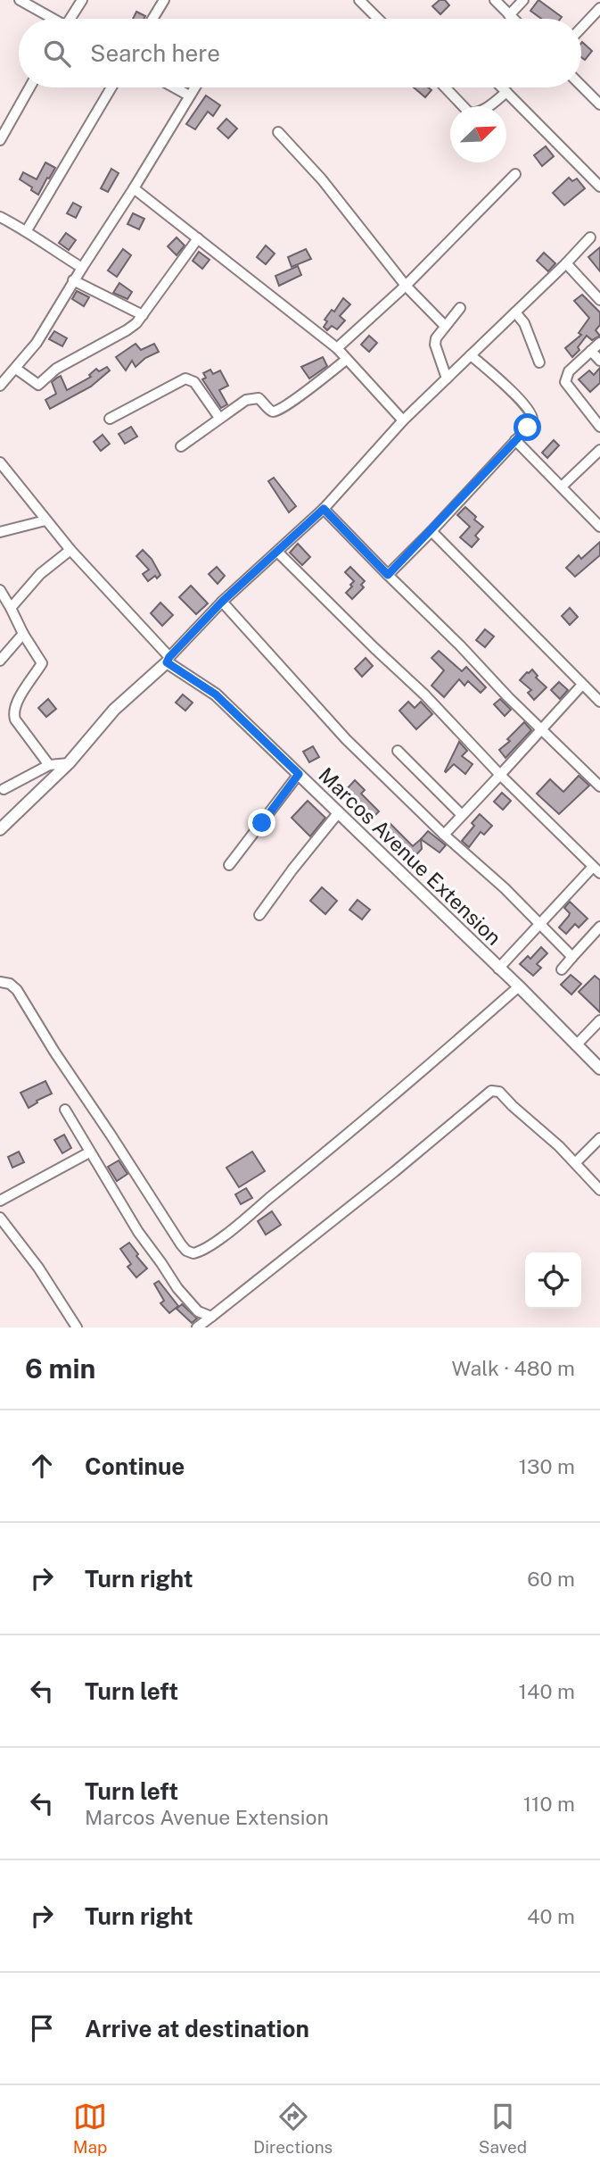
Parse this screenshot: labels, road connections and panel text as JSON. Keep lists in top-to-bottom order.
{
  "streets": {
    "street": ["Marcos Avenue Extension"]
  },
  "north": "top right",
  "page": {
    "search": "Search here",
    "heading": ["6 min", "Walk · 480 m"],
    "list": [
      ["Continue", "130 m"],
      ["Turn right", "60 m"],
      ["Turn left", "140 m"],
      ["Turn left", "Marcos Avenue Extension", "110 m"],
      ["Turn right", "40 m"],
      "Arrive at destination"
    ],
    "nav": ["Map", "Directions", "Saved"]
  }
}
